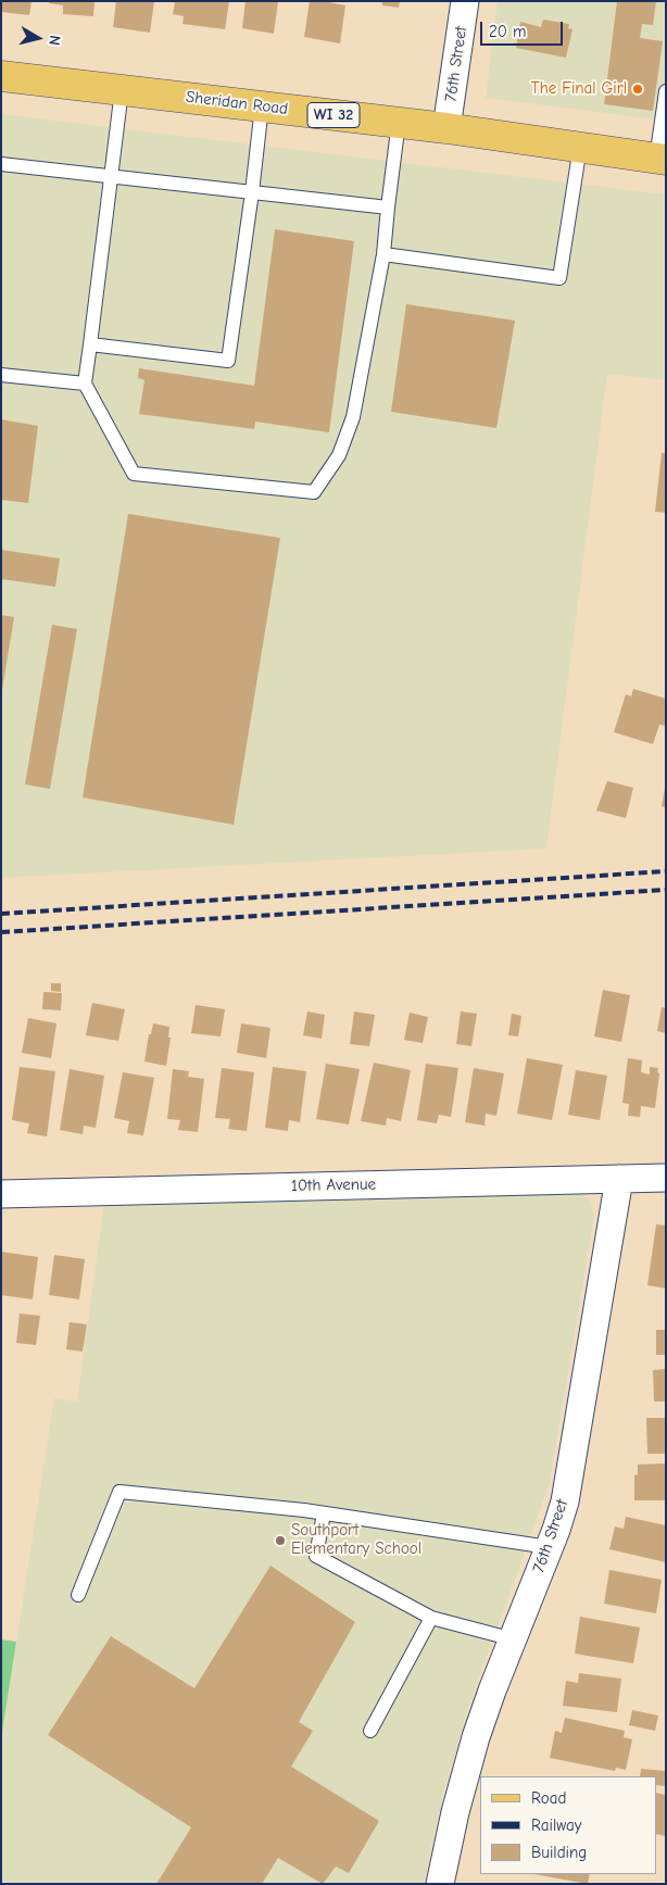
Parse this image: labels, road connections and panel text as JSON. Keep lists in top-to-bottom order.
{
  "streets": {
    "main road": ["Sheridan Road", "WI 32"],
    "street": ["76th Street", "10th Avenue"]
  },
  "crossings": [
    ["76th Street", "Sheridan Road"],
    ["76th Street", "10th Avenue"]
  ],
  "places": ["The Final Girl", "Southport Elementary School"],
  "legend": ["Road", "Railway", "Building"],
  "scale_bar": "20 m",
  "north": "right"
}
